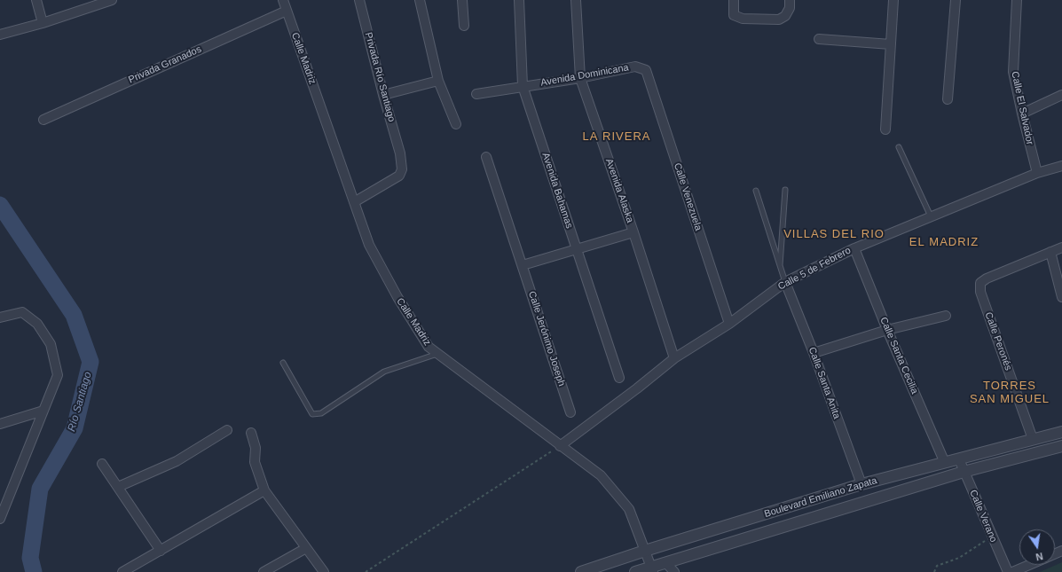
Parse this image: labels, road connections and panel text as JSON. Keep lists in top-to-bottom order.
{
  "streets": {
    "street": [
      "Calle Madriz",
      "Privada Granados",
      "Avenida Dominicana",
      "Privada Río Santiago",
      "Calle El Salvador",
      "Avenida Bahamas",
      "Avenida Alaska",
      "Calle Venezuela",
      "Calle 5 de Febrero",
      "Calle Jerónimo Joseph",
      "Calle Peronés",
      "Calle Santa Cecilia",
      "Calle Santa Anita",
      "Boulevard Emiliano Zapata",
      "Calle Verano"
    ]
  },
  "crossings": [
    ["Calle Madriz", "Privada Granados"],
    ["Calle Madriz", "Privada Río Santiago"],
    ["Calle Madriz", "Calle 5 de Febrero"],
    ["Calle Madriz", "Boulevard Emiliano Zapata"],
    ["Avenida Dominicana", "Avenida Bahamas"],
    ["Avenida Dominicana", "Avenida Alaska"],
    ["Avenida Dominicana", "Calle Venezuela"],
    ["Calle El Salvador", "Calle 5 de Febrero"],
    ["Avenida Alaska", "Calle 5 de Febrero"],
    ["Calle Venezuela", "Calle 5 de Febrero"],
    ["Calle 5 de Febrero", "Calle Santa Cecilia"],
    ["Calle 5 de Febrero", "Calle Santa Anita"],
    ["Calle Peronés", "Boulevard Emiliano Zapata"],
    ["Calle Santa Cecilia", "Boulevard Emiliano Zapata"],
    ["Calle Santa Anita", "Boulevard Emiliano Zapata"],
    ["Boulevard Emiliano Zapata", "Calle Verano"]
  ],
  "districts": [
    "LA RIVERA",
    "VILLAS DEL RIO",
    "EL MADRIZ",
    "TORRES SAN MIGUEL"
  ],
  "water": ["Río Santiago"],
  "north": "bottom"
}
